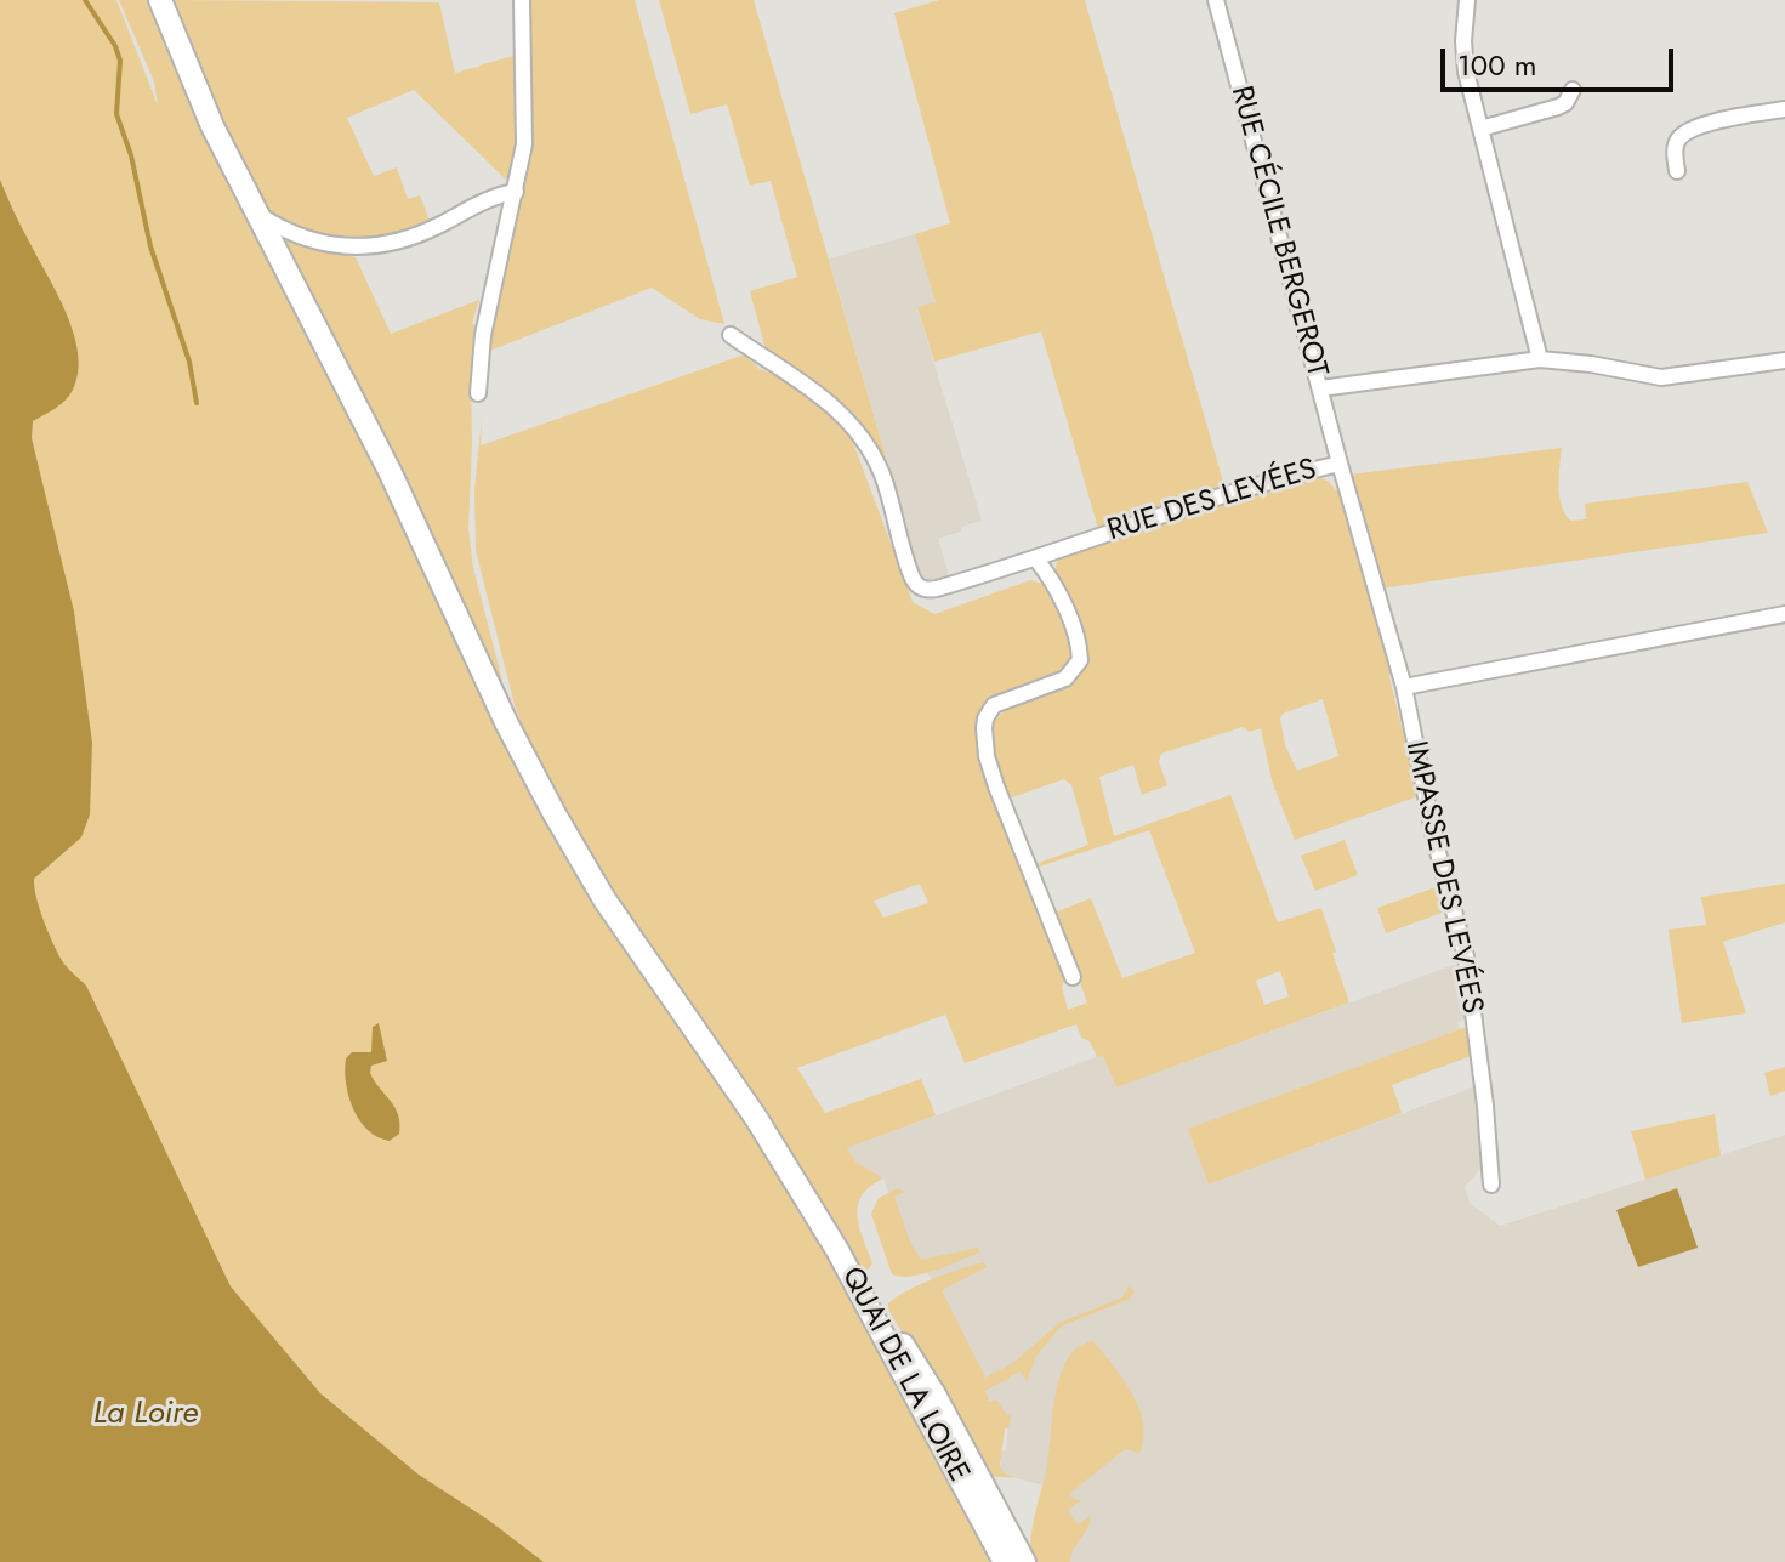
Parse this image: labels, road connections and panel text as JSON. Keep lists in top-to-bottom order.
{
  "streets": {
    "main road": ["QUAI DE LA LOIRE"],
    "street": ["RUE CÉCILE BERGEROT", "RUE DES LEVÉES", "IMPASSE DES LEVÉES"]
  },
  "crossings": [
    ["RUE CÉCILE BERGEROT", "RUE DES LEVÉES"],
    ["RUE DES LEVÉES", "IMPASSE DES LEVÉES"]
  ],
  "water": ["La Loire"],
  "scale_bar": "100 m"
}
